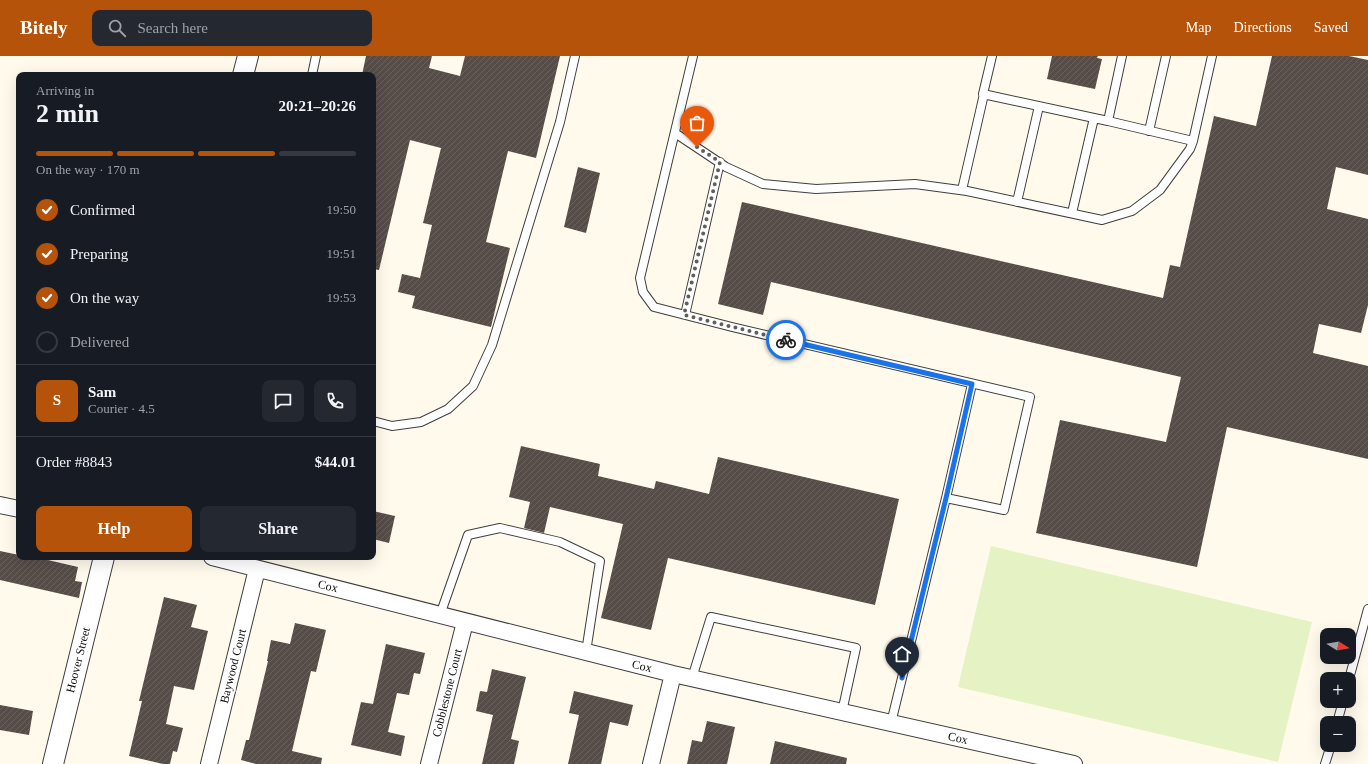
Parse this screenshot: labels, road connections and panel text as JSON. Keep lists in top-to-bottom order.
{
  "streets": {
    "street": [
      "Cox",
      "Hoover Street",
      "Baywood Court",
      "Cobblestone Court"
    ]
  },
  "crossings": [
    ["Cox", "Baywood Court"],
    ["Cox", "Cobblestone Court"]
  ],
  "north": "right",
  "page": {
    "header": "Bitely",
    "search": "Search here",
    "nav": ["Map", "Directions", "Saved"],
    "heading": ["2 min", "Arriving in", "20:21–20:26"],
    "panel": [
      "Sam",
      "Courier · 4.5",
      "Order #8843",
      "$44.01"
    ],
    "bar": "On the way · 170 m",
    "list": [
      ["Confirmed", "19:50"],
      ["Preparing", "19:51"],
      ["On the way", "19:53"],
      "Delivered"
    ],
    "round": "S",
    "buttons": ["Help", "Share"],
    "map_buttons": ["+", "−"]
  }
}
